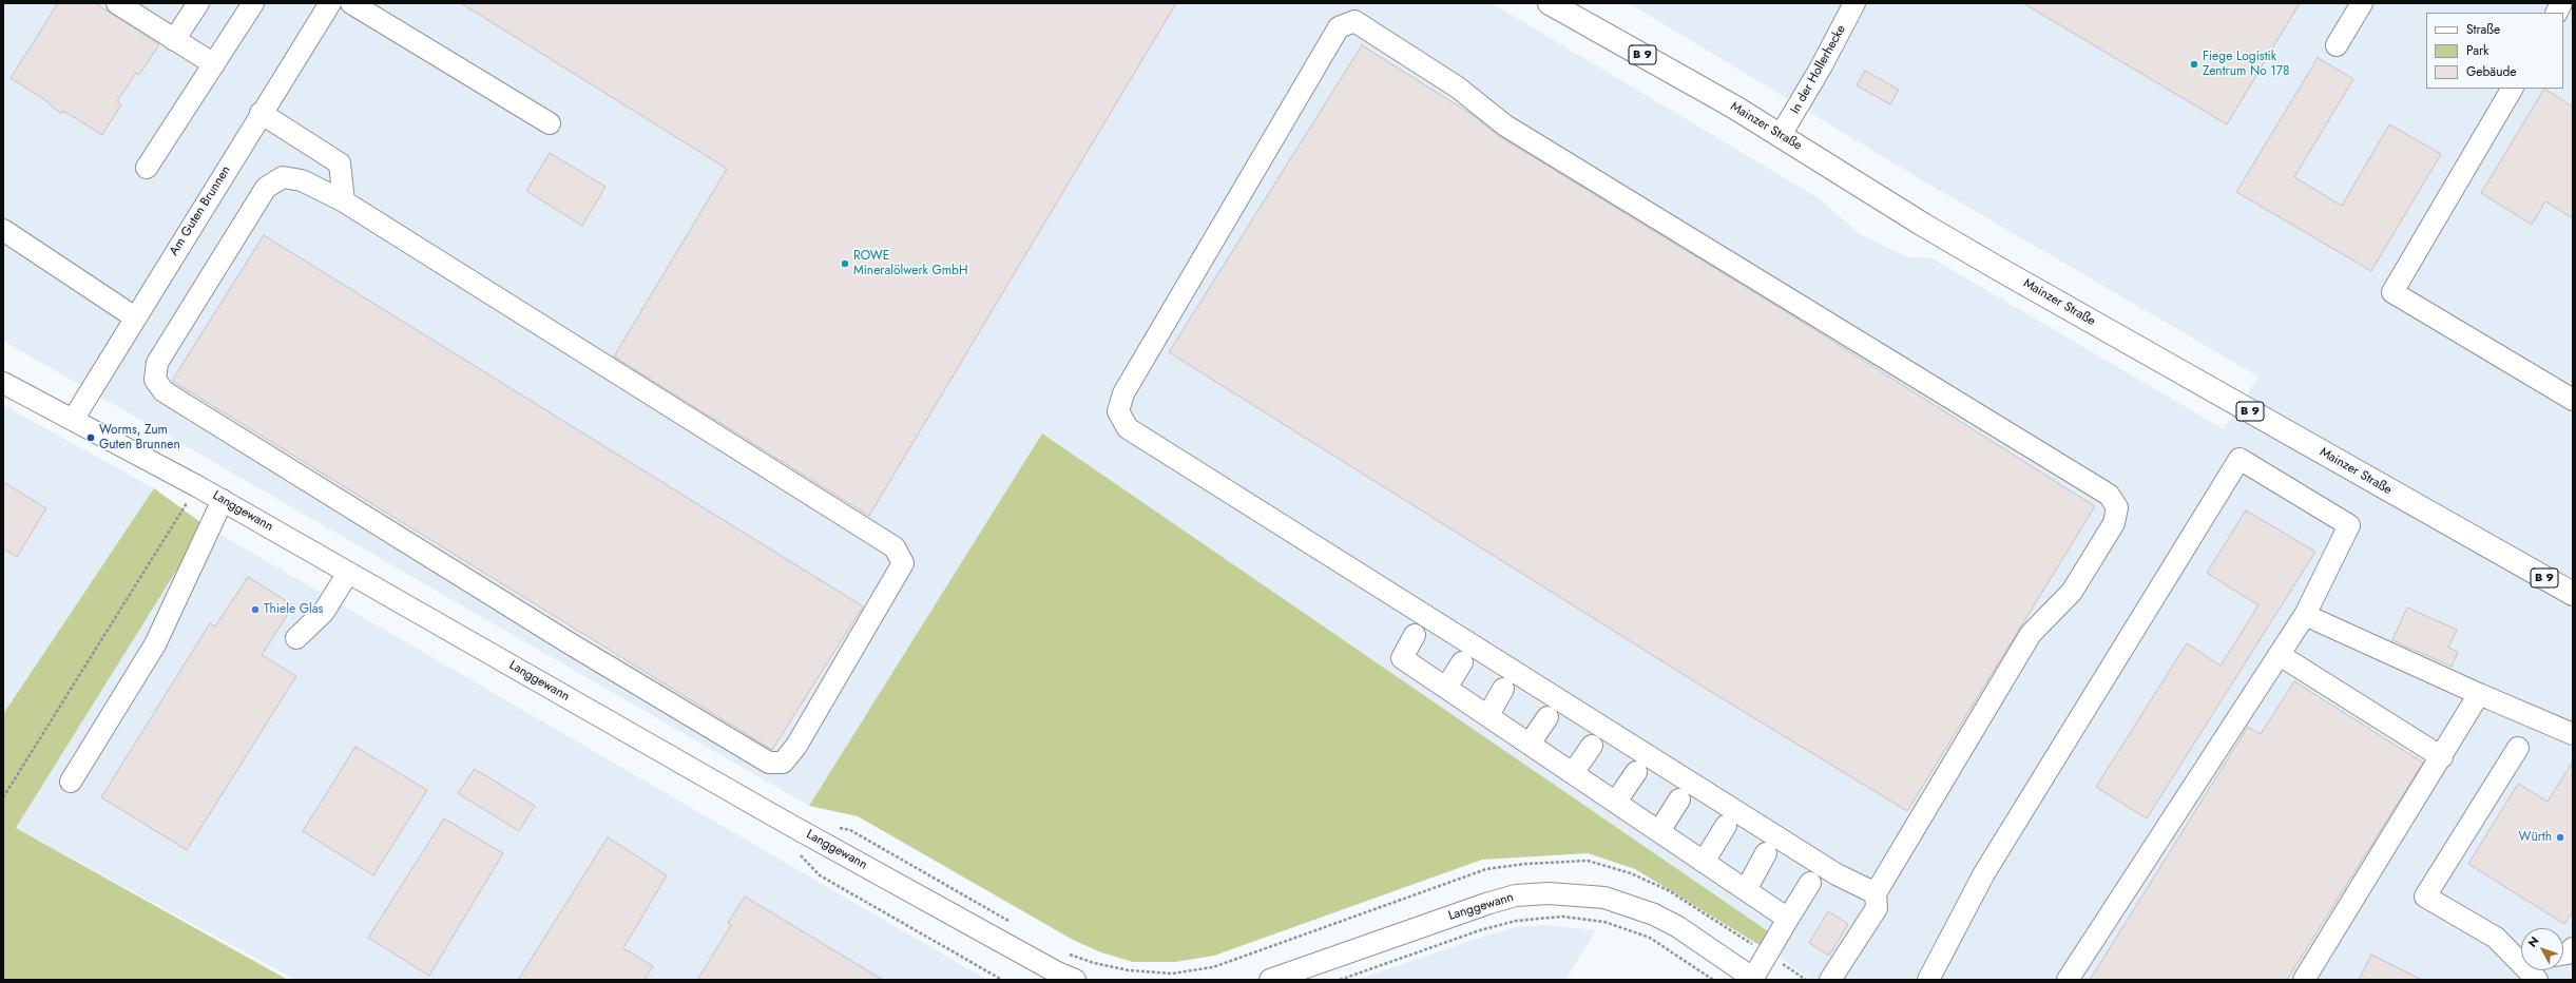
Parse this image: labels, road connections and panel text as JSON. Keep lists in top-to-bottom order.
{
  "streets": {
    "main road": ["B 9", "Mainzer Straße"],
    "street": ["In der Hollerhecke", "Am Guten Brunnen", "Langgewann"]
  },
  "crossings": [
    ["In der Hollerhecke", "Mainzer Straße"],
    ["Am Guten Brunnen", "Langgewann"]
  ],
  "places": [
    "Fiege Logistik Zentrum No 178",
    "ROWE Mineralölwerk GmbH",
    "Worms, Zum Guten Brunnen",
    "Thiele Glas",
    "Würth"
  ],
  "legend": ["Straße", "Park", "Gebäude"],
  "north": "top left"
}
